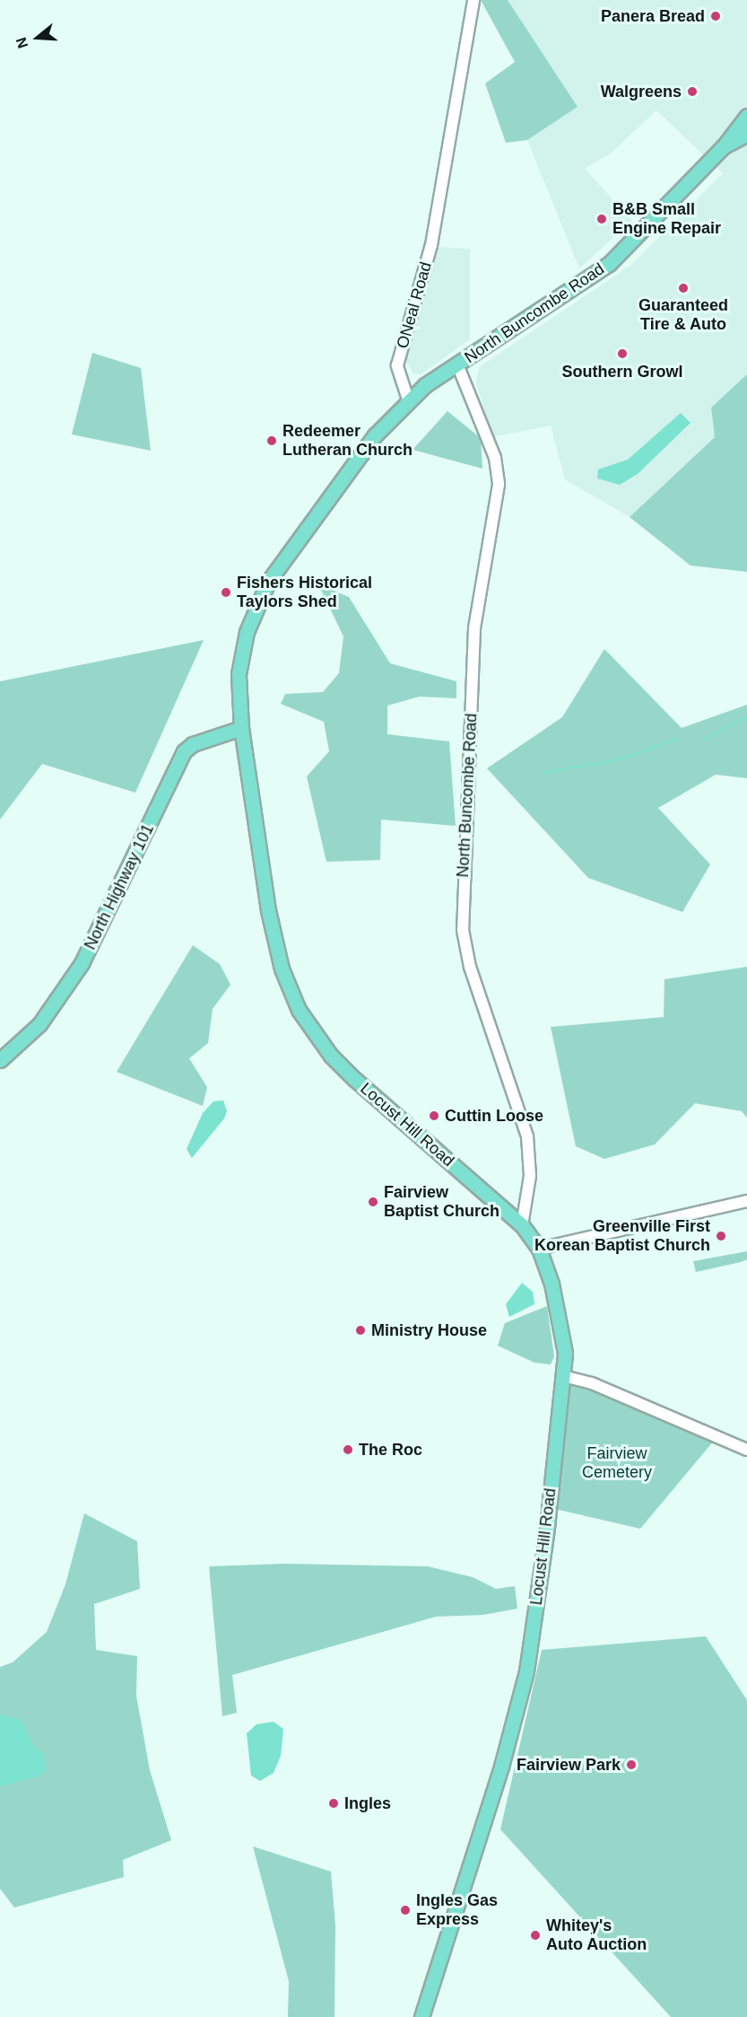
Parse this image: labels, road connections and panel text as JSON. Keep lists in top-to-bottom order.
{
  "streets": {
    "main road": ["North Buncombe Road", "North Highway 101", "Locust Hill Road"],
    "street": ["ONeal Road"]
  },
  "crossings": [
    ["ONeal Road", "North Buncombe Road"],
    ["ONeal Road", "Locust Hill Road"],
    ["North Buncombe Road", "Locust Hill Road"],
    ["North Highway 101", "Locust Hill Road"]
  ],
  "parks": ["Fairview Cemetery"],
  "places": [
    "Panera Bread",
    "Walgreens",
    "B&B Small Engine Repair",
    "Guaranteed Tire & Auto",
    "Southern Growl",
    "Redeemer Lutheran Church",
    "Fishers Historical Taylors Shed",
    "Cuttin Loose",
    "Fairview Baptist Church",
    "Greenville First Korean Baptist Church",
    "Ministry House",
    "The Roc",
    "Fairview Park",
    "Ingles",
    "Ingles Gas Express",
    "Whitey's Auto Auction"
  ],
  "north": "left"
}
